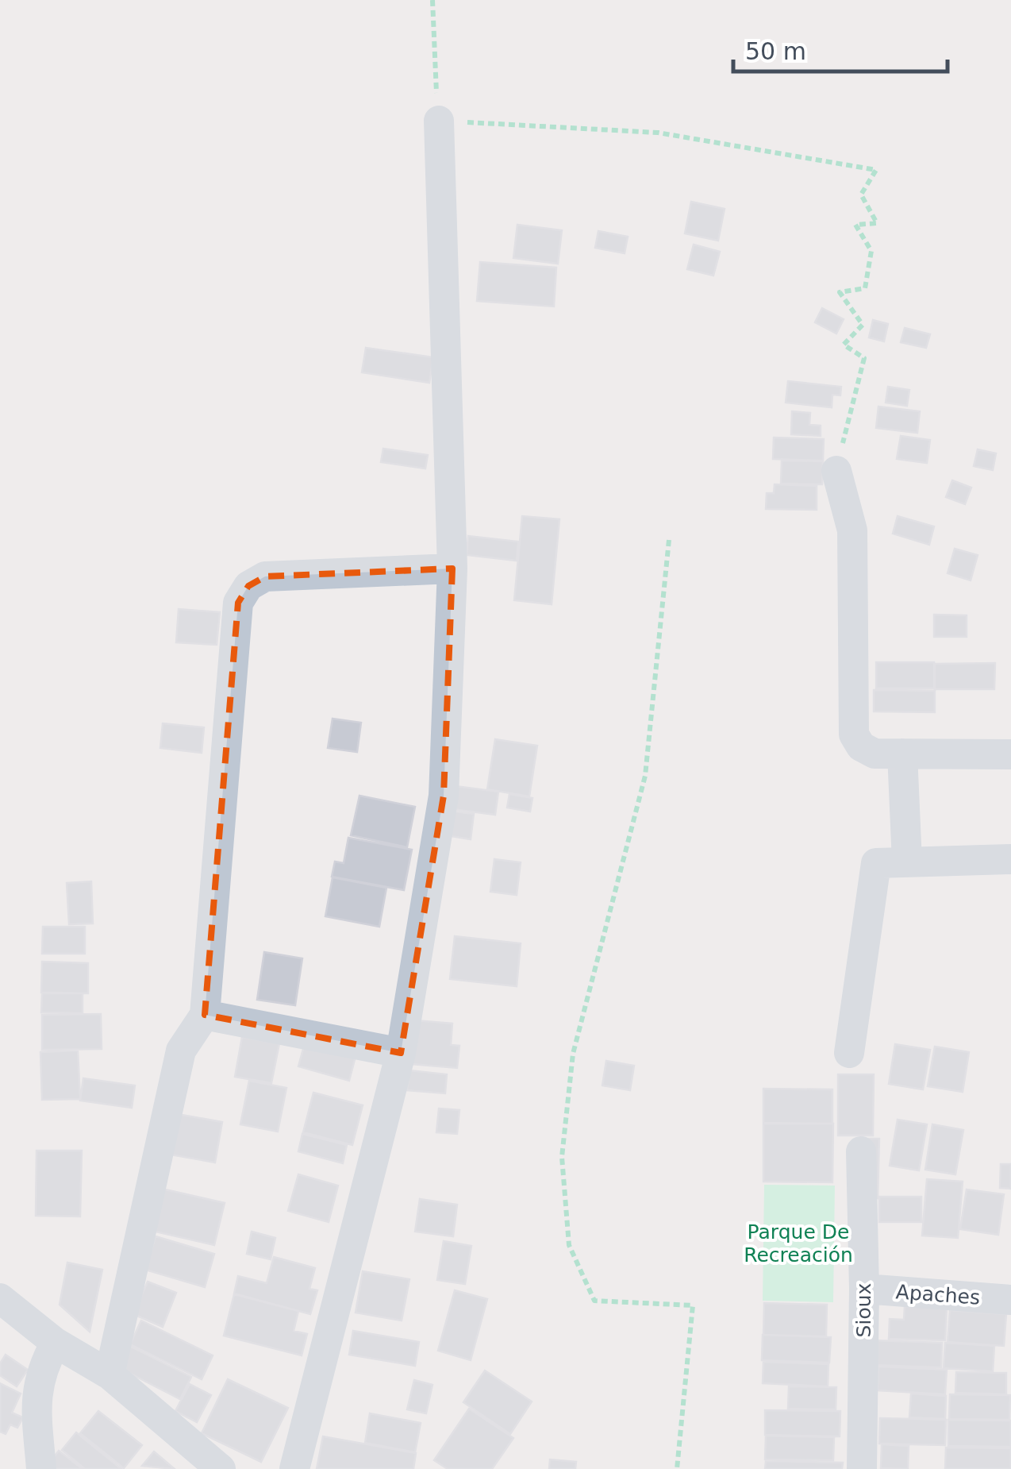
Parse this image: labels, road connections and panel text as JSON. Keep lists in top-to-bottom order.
{
  "streets": {
    "street": ["Apaches", "Sioux"]
  },
  "crossings": [
    ["Apaches", "Sioux"]
  ],
  "parks": ["Parque De Recreación"],
  "scale_bar": "50 m"
}
